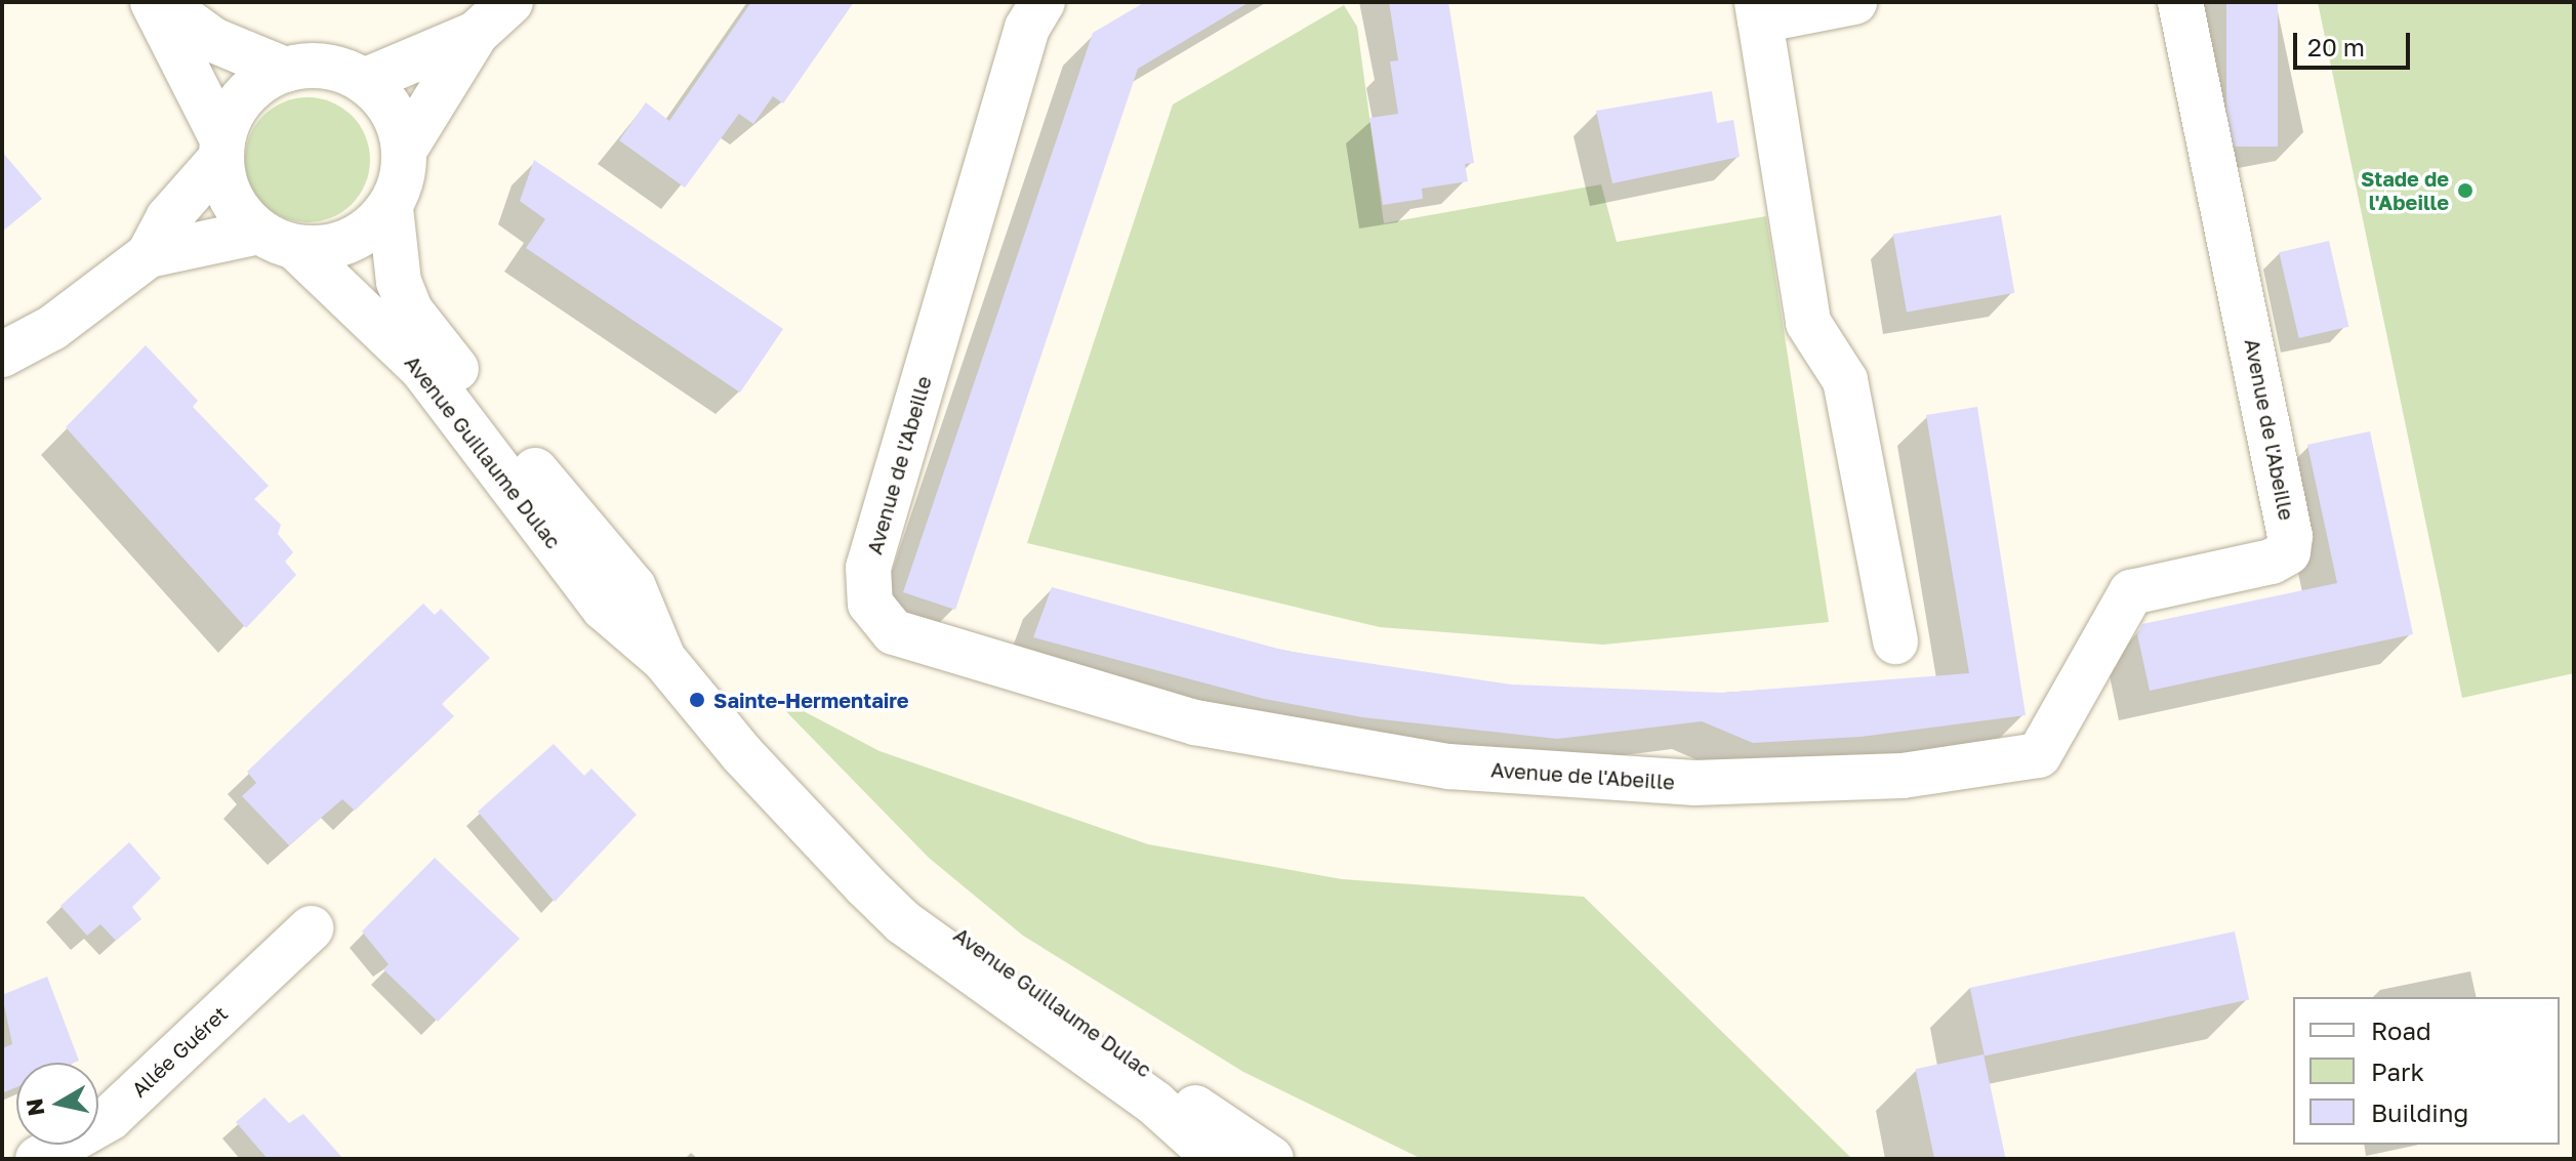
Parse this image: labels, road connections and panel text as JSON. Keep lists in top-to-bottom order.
{
  "streets": {
    "street": ["Avenue de l'Abeille", "Avenue Guillaume Dulac", "Allée Guéret"]
  },
  "places": ["Stade de l'Abeille", "Sainte-Hermentaire"],
  "legend": ["Road", "Park", "Building"],
  "scale_bar": "20 m",
  "north": "left"
}
